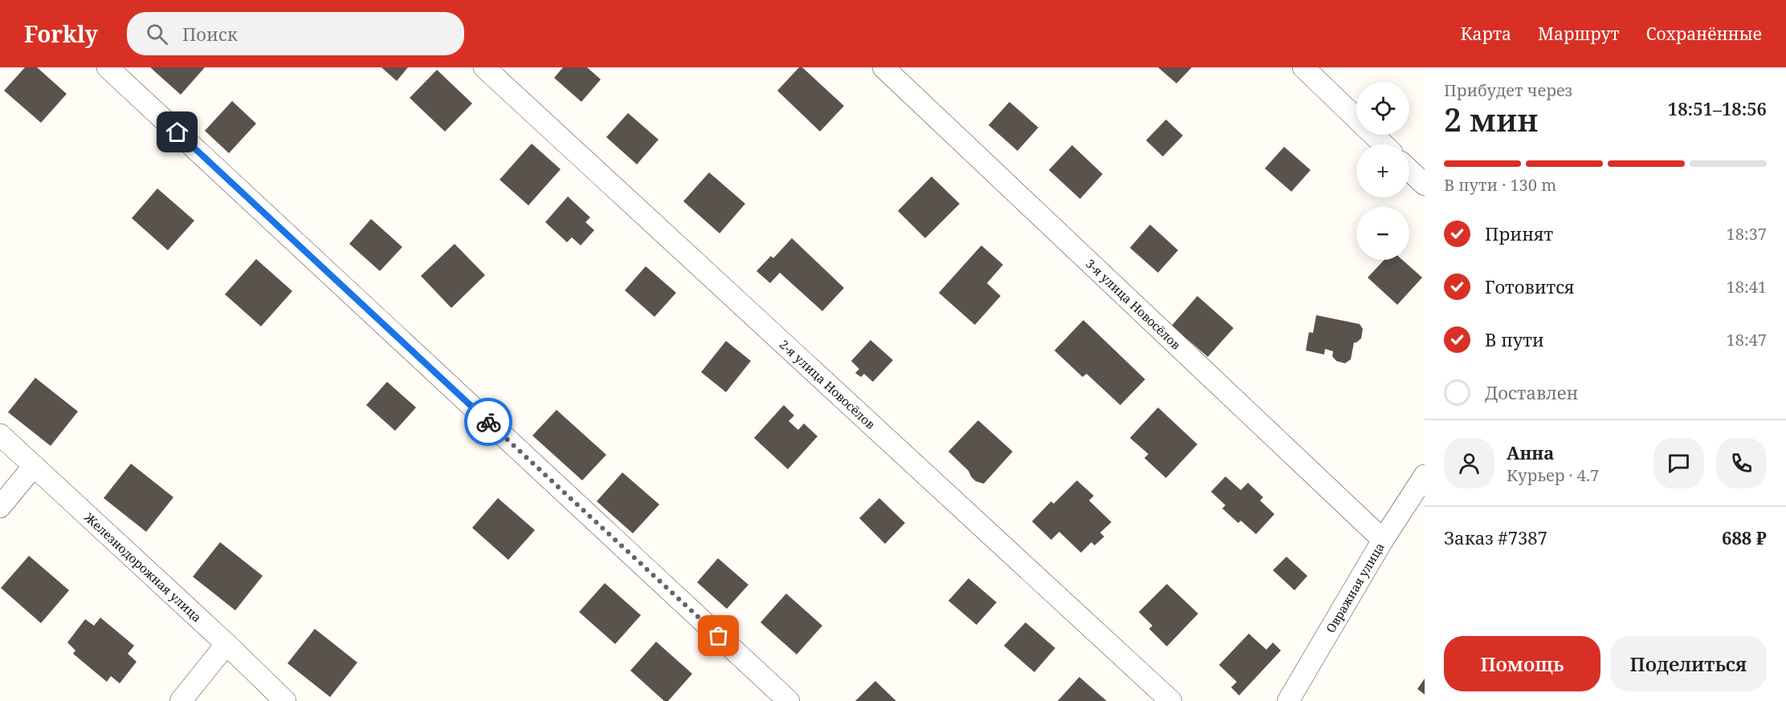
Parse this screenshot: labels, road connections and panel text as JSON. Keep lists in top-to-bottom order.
{
  "streets": {
    "street": [
      "3-я улица Новосёлов",
      "2-я улица Новосёлов",
      "Железнодорожная улица",
      "Овражная улица"
    ]
  },
  "crossings": [
    ["3-я улица Новосёлов", "Овражная улица"]
  ],
  "page": {
    "header": "Forkly",
    "search": "Поиск",
    "nav": ["Карта", "Маршрут", "Сохранённые"],
    "heading": ["2 мин", "Прибудет через", "18:51–18:56"],
    "panel": [
      "Анна",
      "Курьер · 4.7",
      "Заказ #7387",
      "688 ₽"
    ],
    "map_buttons": ["+", "−"],
    "bar": "В пути · 130 m",
    "list": [
      ["Принят", "18:37"],
      ["Готовится", "18:41"],
      ["В пути", "18:47"],
      "Доставлен"
    ],
    "buttons": ["Помощь", "Поделиться"]
  }
}
